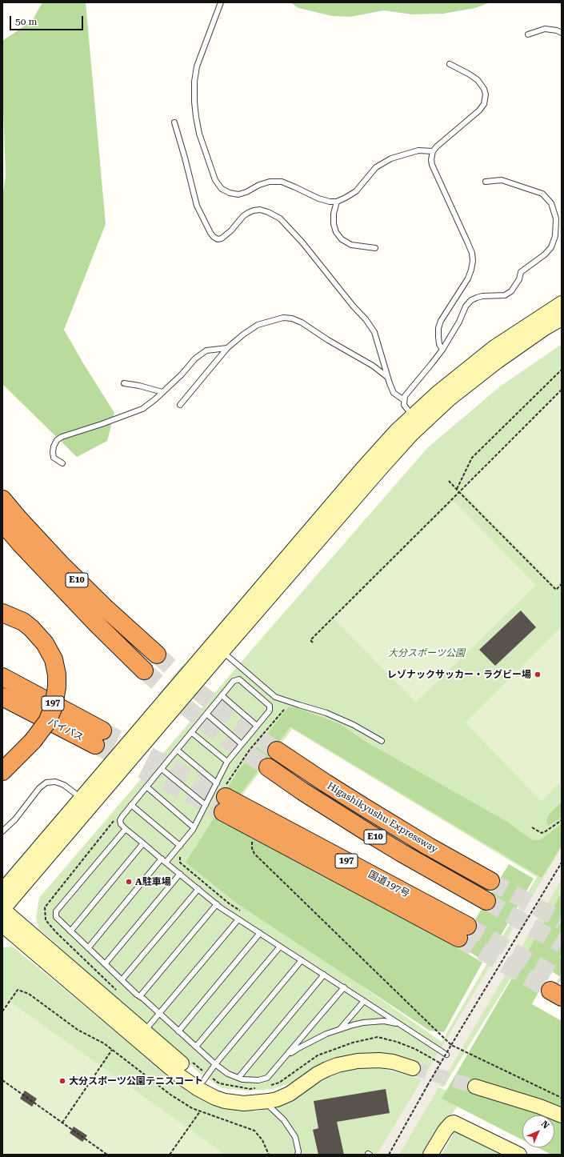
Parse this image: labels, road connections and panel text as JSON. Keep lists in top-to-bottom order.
{
  "streets": {
    "highway": [
      "E10",
      "197",
      "バイパス",
      "Higashikyushu Expressway",
      "国道197号"
    ]
  },
  "parks": ["大分スポーツ公園"],
  "places": ["レゾナックサッカー・ラグビー場", "A駐車場", "大分スポーツ公園テニスコート"],
  "scale_bar": "50 m",
  "north": "top right"
}
